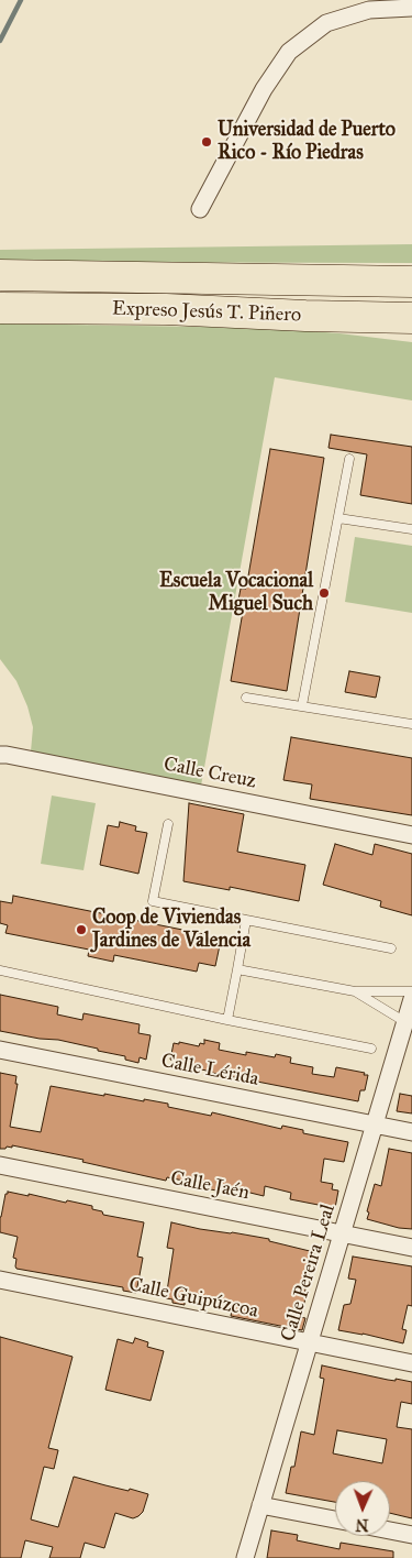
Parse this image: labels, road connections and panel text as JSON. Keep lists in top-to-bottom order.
{
  "streets": {
    "highway": ["Expreso Jesús T. Piñero"],
    "street": [
      "Calle Creuz",
      "Calle Lérida",
      "Calle Jaén",
      "Calle Pereira Leal",
      "Calle Guipúzcoa"
    ]
  },
  "crossings": [
    ["Calle Lérida", "Calle Pereira Leal"],
    ["Calle Jaén", "Calle Pereira Leal"],
    ["Calle Pereira Leal", "Calle Guipúzcoa"]
  ],
  "places": ["Universidad de Puerto Rico - Río Piedras", "Escuela Vocacional Miguel Such", "Coop de Viviendas Jardines de Valencia"],
  "north": "bottom"
}
